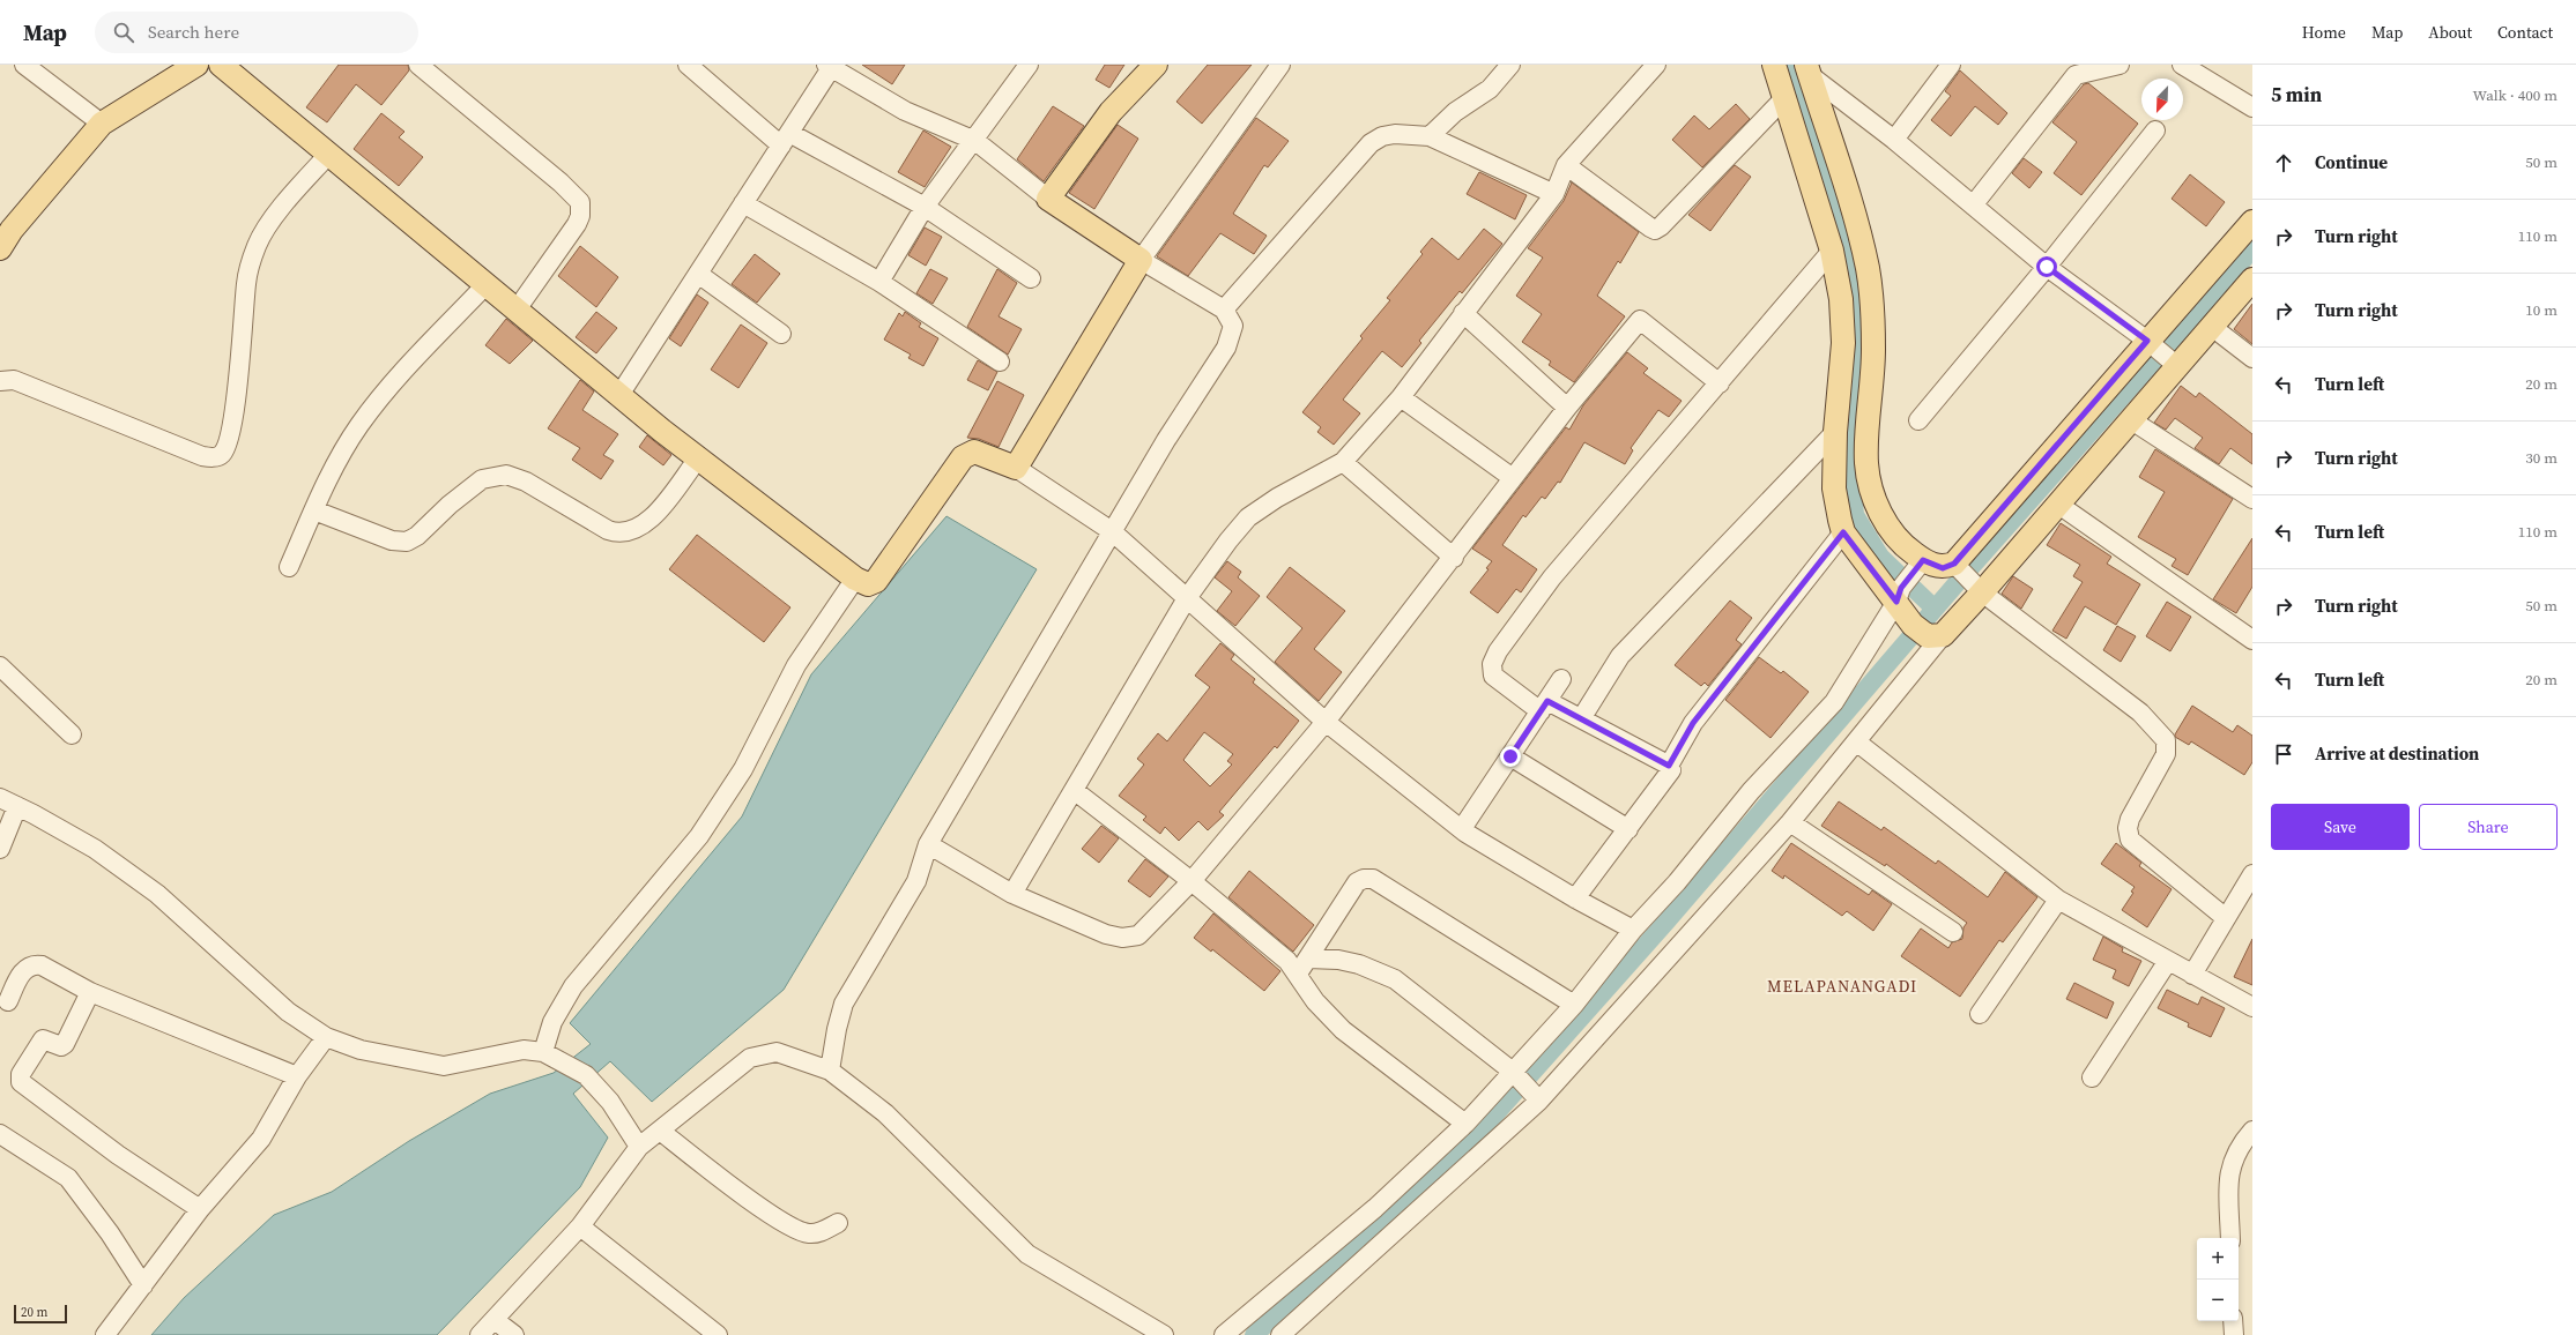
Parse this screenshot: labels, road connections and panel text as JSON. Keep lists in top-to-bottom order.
{
  "districts": ["MELAPANANGADI"],
  "scale_bar": "20 m",
  "north": "bottom left",
  "page": {
    "header": "Map",
    "search": "Search here",
    "nav": [
      "Home",
      "Map",
      "About",
      "Contact"
    ],
    "heading": ["5 min", "Walk · 400 m"],
    "list": [
      ["Continue", "50 m"],
      ["Turn right", "110 m"],
      ["Turn right", "10 m"],
      ["Turn left", "20 m"],
      ["Turn right", "30 m"],
      ["Turn left", "110 m"],
      ["Turn right", "50 m"],
      ["Turn left", "20 m"],
      "Arrive at destination"
    ],
    "buttons": ["Save", "Share"],
    "map_buttons": ["+", "−"],
    "scale": "20 m"
  }
}
